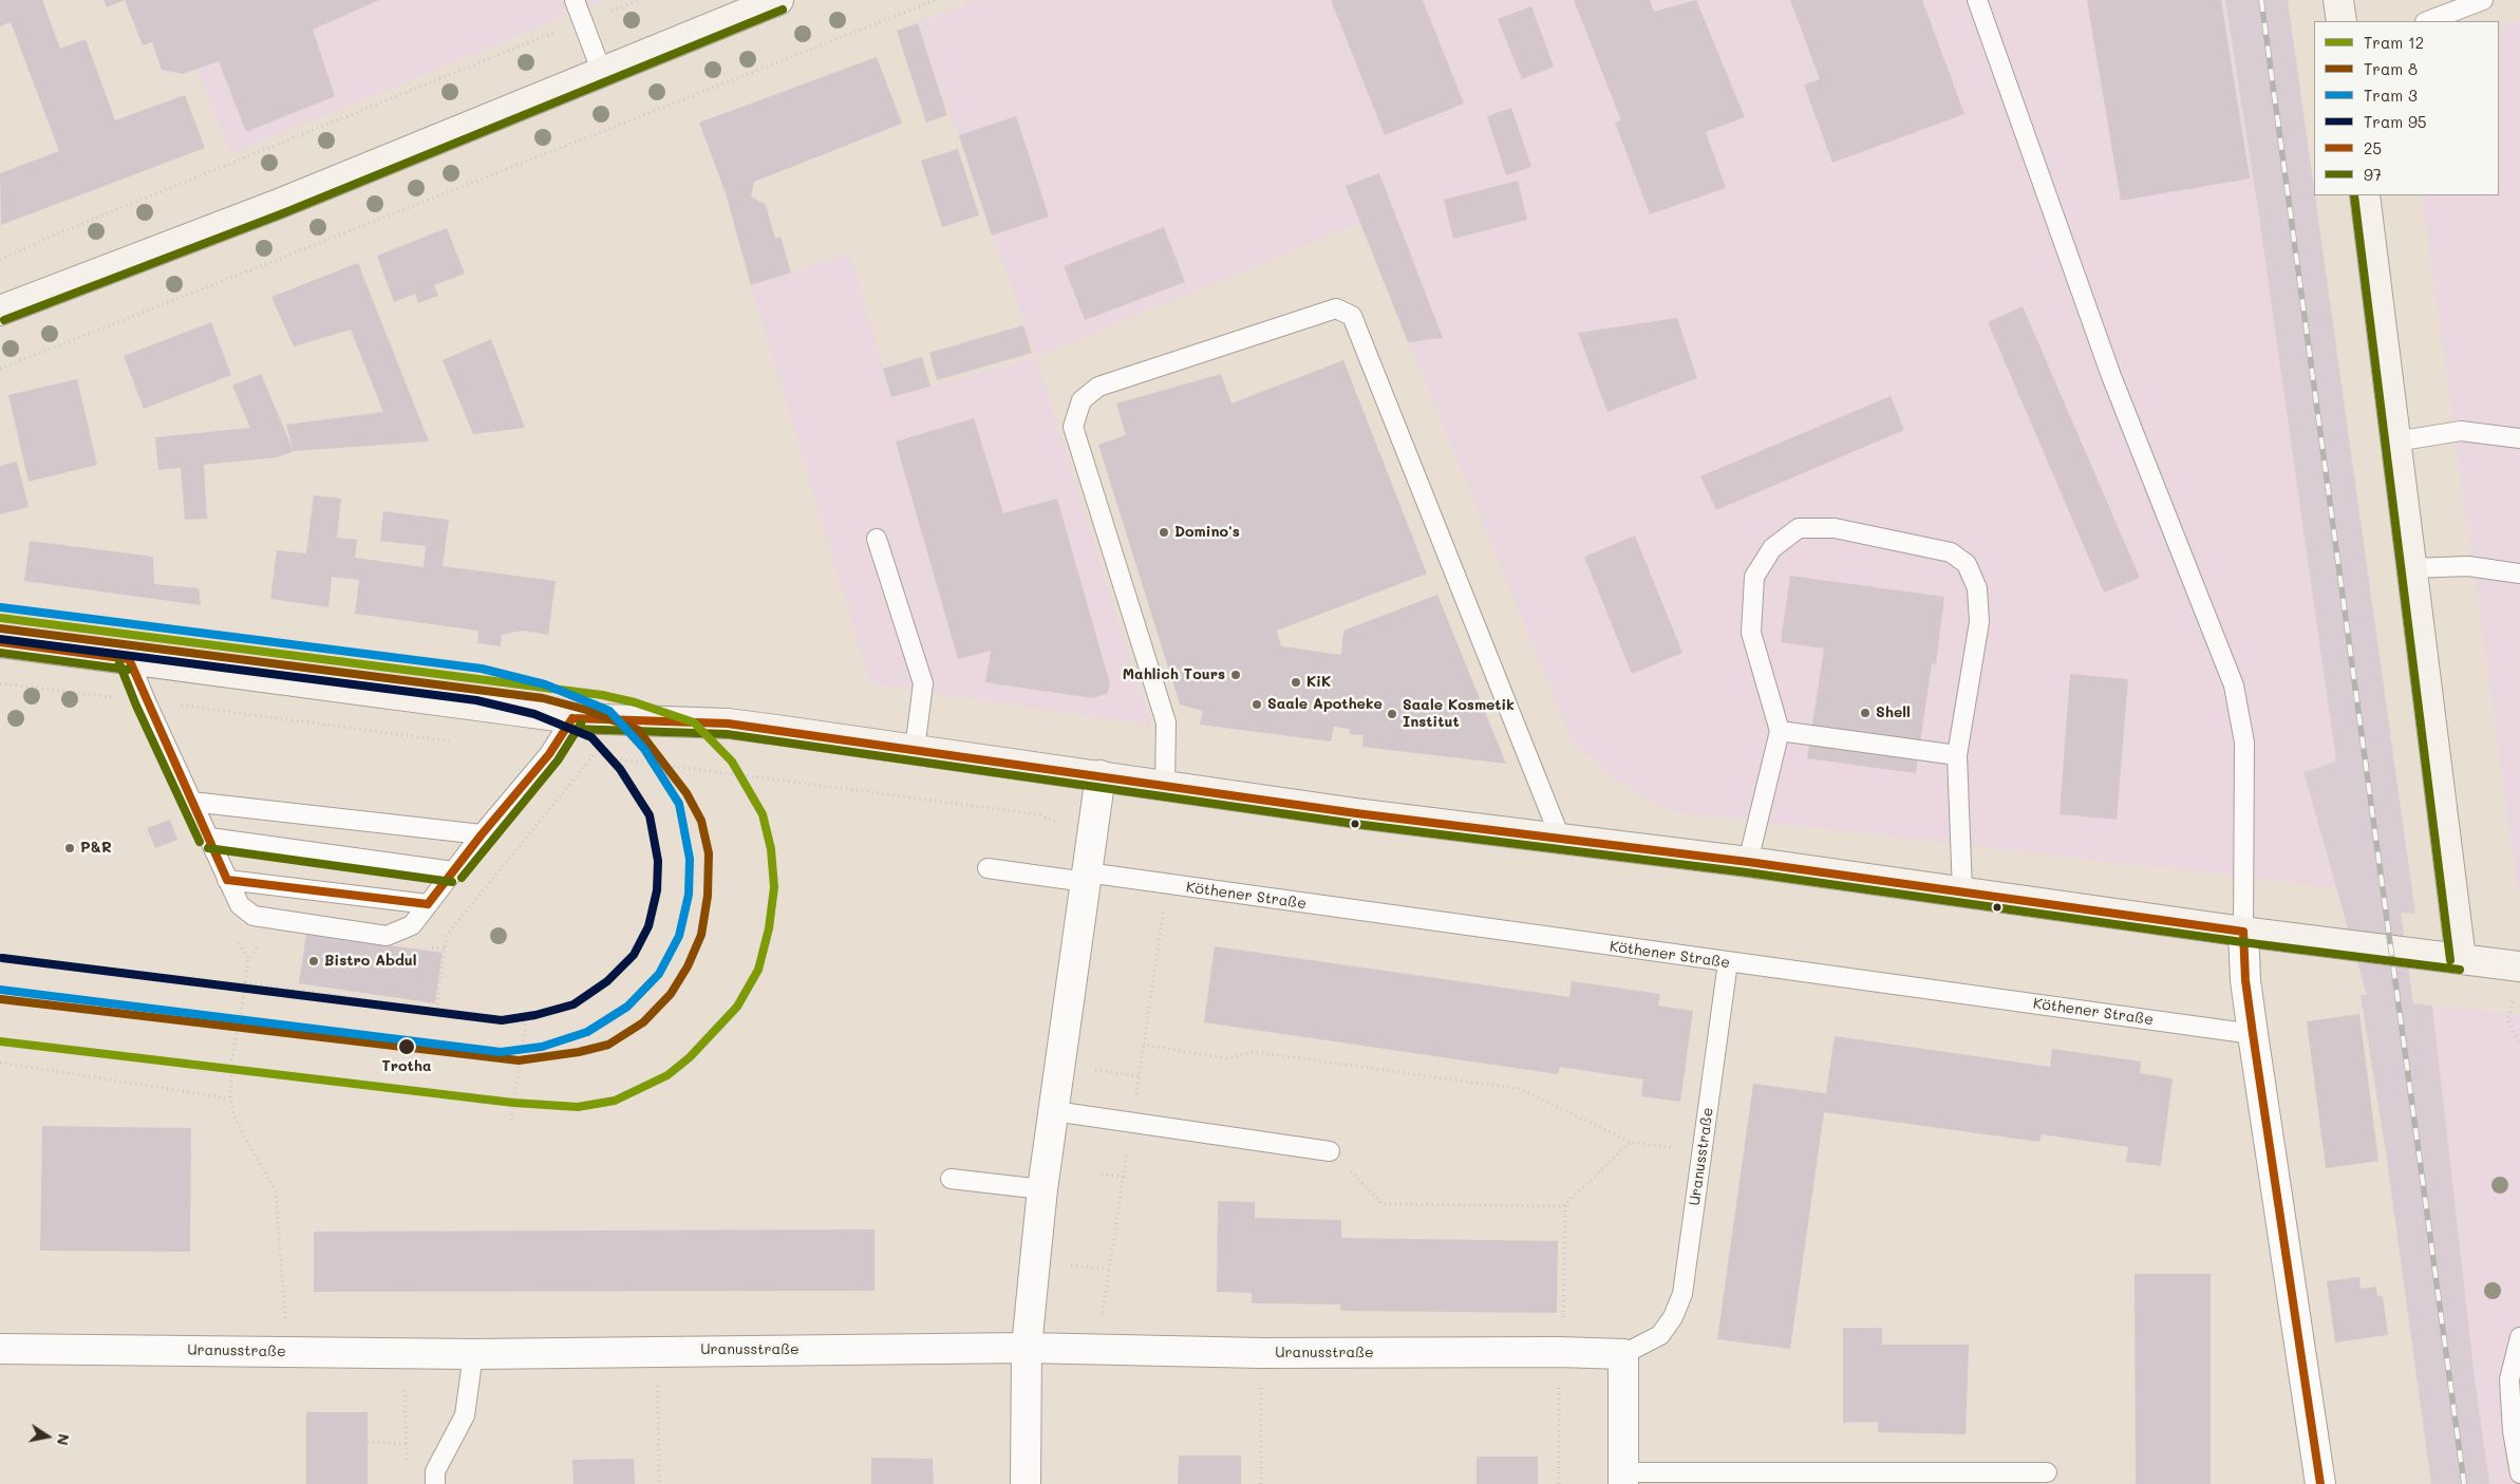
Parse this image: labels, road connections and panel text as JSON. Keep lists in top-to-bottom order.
{
  "streets": {
    "street": ["Uranusstraße"],
    "lane": ["Köthener Straße"]
  },
  "crossings": [
    ["Köthener Straße", "Uranusstraße"]
  ],
  "places": [
    "Domino's",
    "Mahlich Tours",
    "KiK",
    "Saale Apotheke",
    "Shell",
    "Saale Kosmetik Institut",
    "P&R",
    "Bistro Abdul",
    "Trotha"
  ],
  "lines": [
    "transit line 97",
    "tram line 3",
    "tram line 12",
    "tram line 8",
    "tram line 95",
    "transit line 25"
  ],
  "legend": [
    "Tram 12",
    "Tram 8",
    "Tram 3",
    "Tram 95",
    "25",
    "97"
  ],
  "north": "right"
}
